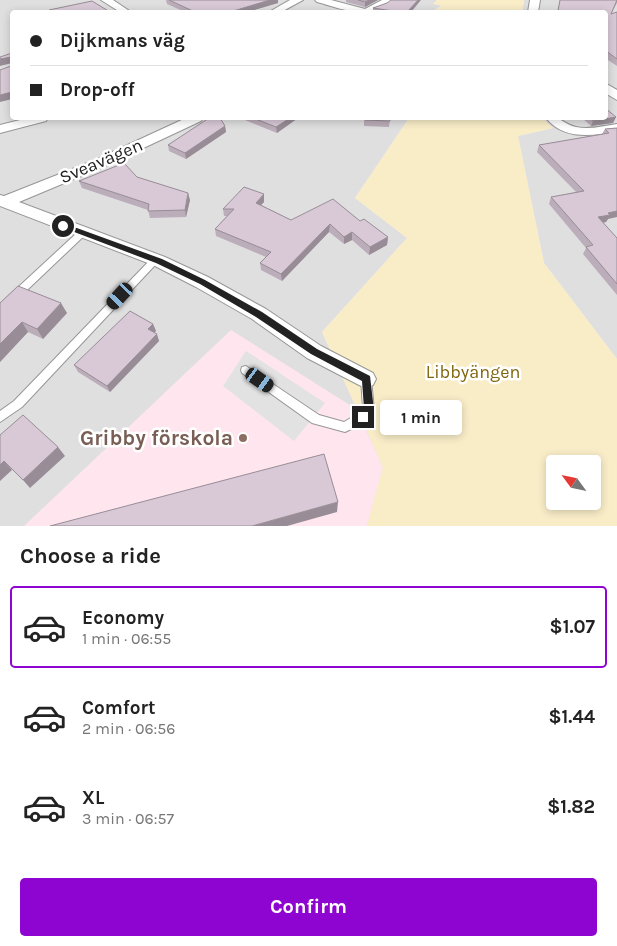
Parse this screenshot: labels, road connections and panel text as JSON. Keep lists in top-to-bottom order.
{
  "streets": {
    "street": ["Sveavägen"]
  },
  "parks": ["Libbyängen"],
  "places": ["Gribby förskola"],
  "north": "top left",
  "page": {
    "banner": ["Dijkmans väg", "Drop-off"],
    "bubble": "1 min",
    "heading": "Choose a ride",
    "list": [
      {
        "name": "Economy",
        "note": "1 min · 06:55",
        "value": "$1.07"
      },
      {
        "name": "Comfort",
        "note": "2 min · 06:56",
        "value": "$1.44"
      },
      {
        "name": "XL",
        "note": "3 min · 06:57",
        "value": "$1.82"
      }
    ],
    "buttons": "Confirm"
  }
}
